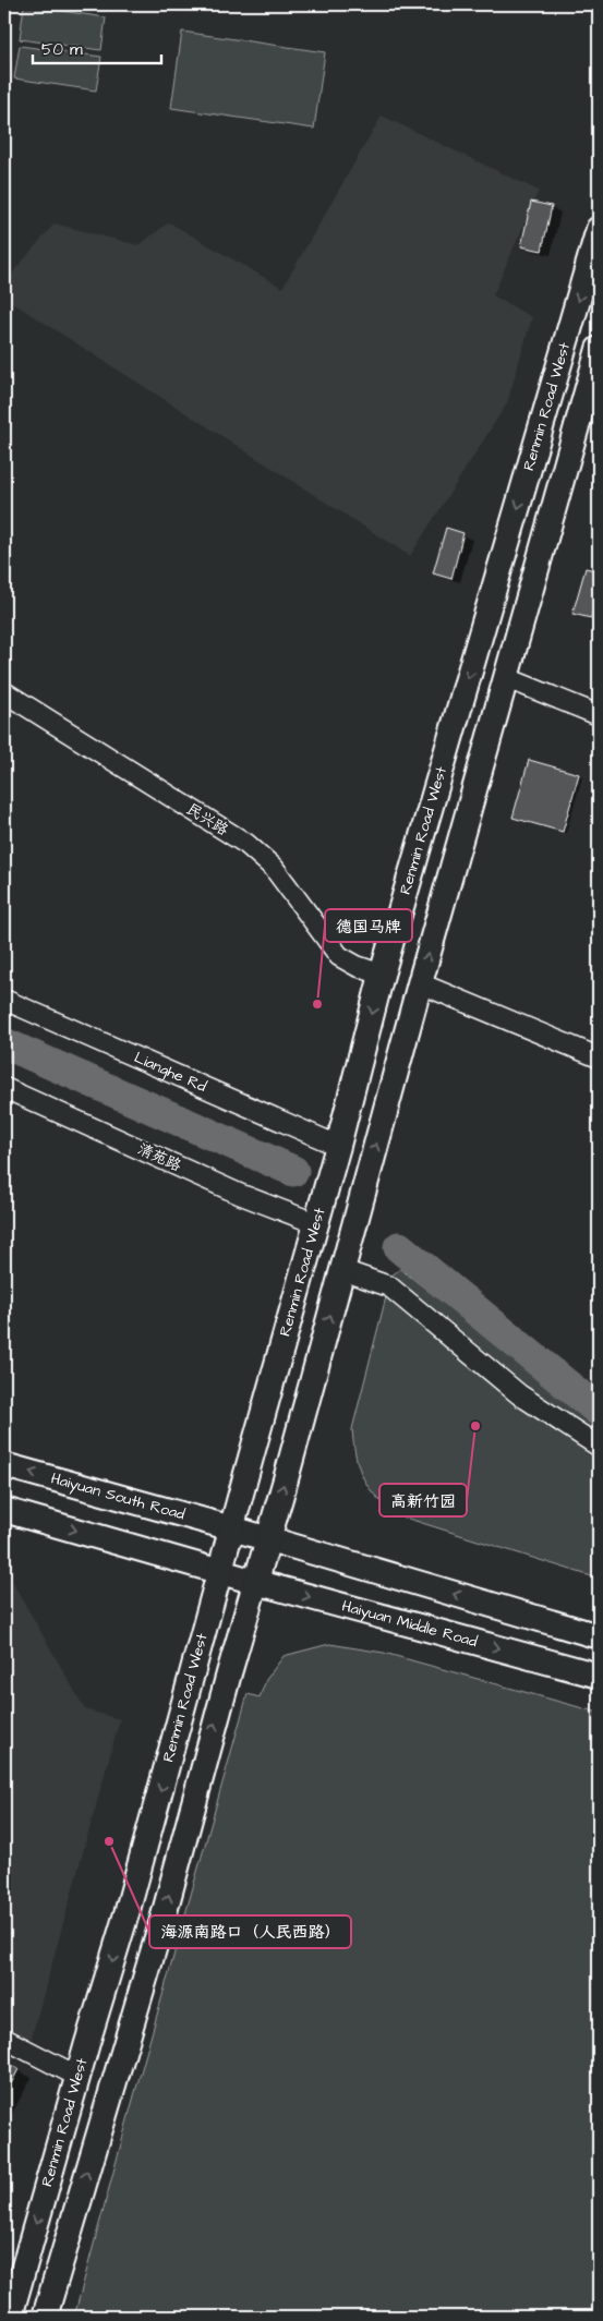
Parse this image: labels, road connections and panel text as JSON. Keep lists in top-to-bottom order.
{
  "streets": {
    "main road": ["Renmin Road West", "Haiyuan South Road", "Haiyuan Middle Road"],
    "street": ["民兴路", "Lianghe Rd", "清苑路"]
  },
  "crossings": [
    ["Renmin Road West", "民兴路"],
    ["Renmin Road West", "Lianghe Rd"],
    ["Renmin Road West", "清苑路"],
    ["Renmin Road West", "Haiyuan South Road"],
    ["Renmin Road West", "Haiyuan Middle Road"]
  ],
  "places": ["德国马牌", "高新竹园", "海源南路口（人民西路）"],
  "scale_bar": "50 m"
}
